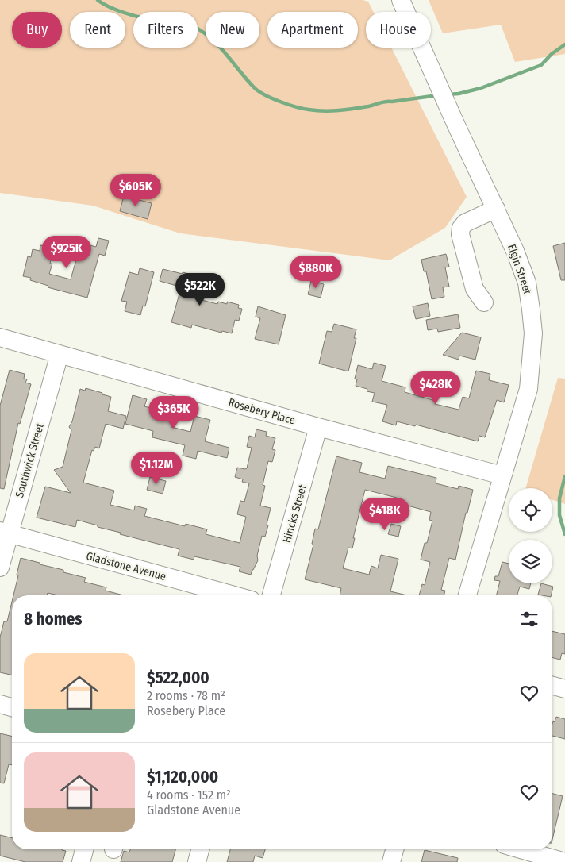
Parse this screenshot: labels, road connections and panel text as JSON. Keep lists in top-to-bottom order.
{
  "streets": {
    "street": [
      "Elgin Street",
      "Rosebery Place",
      "Southwick Street",
      "Hincks Street",
      "Gladstone Avenue"
    ]
  },
  "crossings": [
    ["Elgin Street", "Rosebery Place"],
    ["Rosebery Place", "Southwick Street"],
    ["Rosebery Place", "Hincks Street"],
    ["Southwick Street", "Gladstone Avenue"]
  ],
  "page": {
    "chip": [
      "Buy",
      "Rent",
      "Filters",
      "New",
      "Apartment",
      "House"
    ],
    "price": [
      "$605K",
      "$925K",
      "$880K",
      "$522K",
      "$428K",
      "$365K",
      "$1.12M",
      "$418K"
    ],
    "heading": "8 homes",
    "list": [
      {
        "name": "$522,000",
        "note": "2 rooms · 78 m² · Rosebery Place"
      },
      {
        "name": "$1,120,000",
        "note": "4 rooms · 152 m² · Gladstone Avenue"
      }
    ]
  }
}
